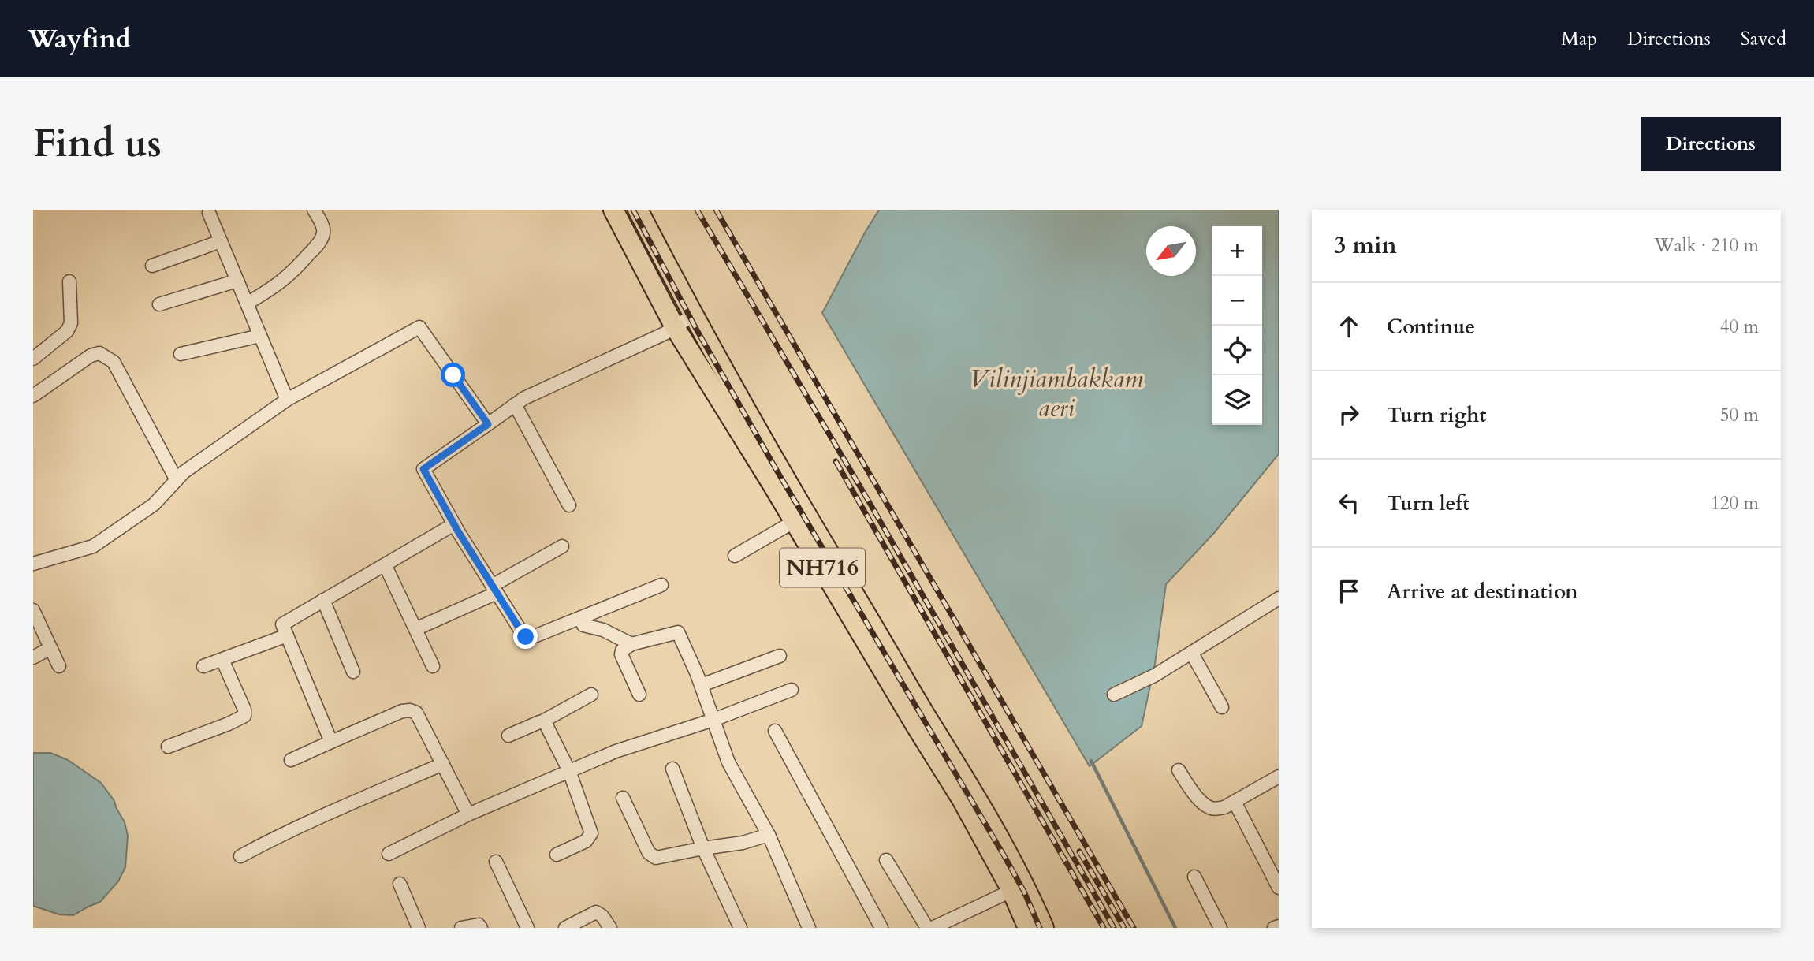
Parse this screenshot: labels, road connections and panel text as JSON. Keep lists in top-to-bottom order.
{
  "streets": {
    "highway": ["NH716"]
  },
  "water": ["Vilinjiambakkam aeri"],
  "north": "bottom left",
  "page": {
    "header": "Wayfind",
    "nav": ["Map", "Directions", "Saved"],
    "buttons": "Directions",
    "title": "Find us",
    "heading": ["3 min", "Walk · 210 m"],
    "map_buttons": ["+", "−"],
    "list": [
      ["Continue", "40 m"],
      ["Turn right", "50 m"],
      ["Turn left", "120 m"],
      "Arrive at destination"
    ]
  }
}
